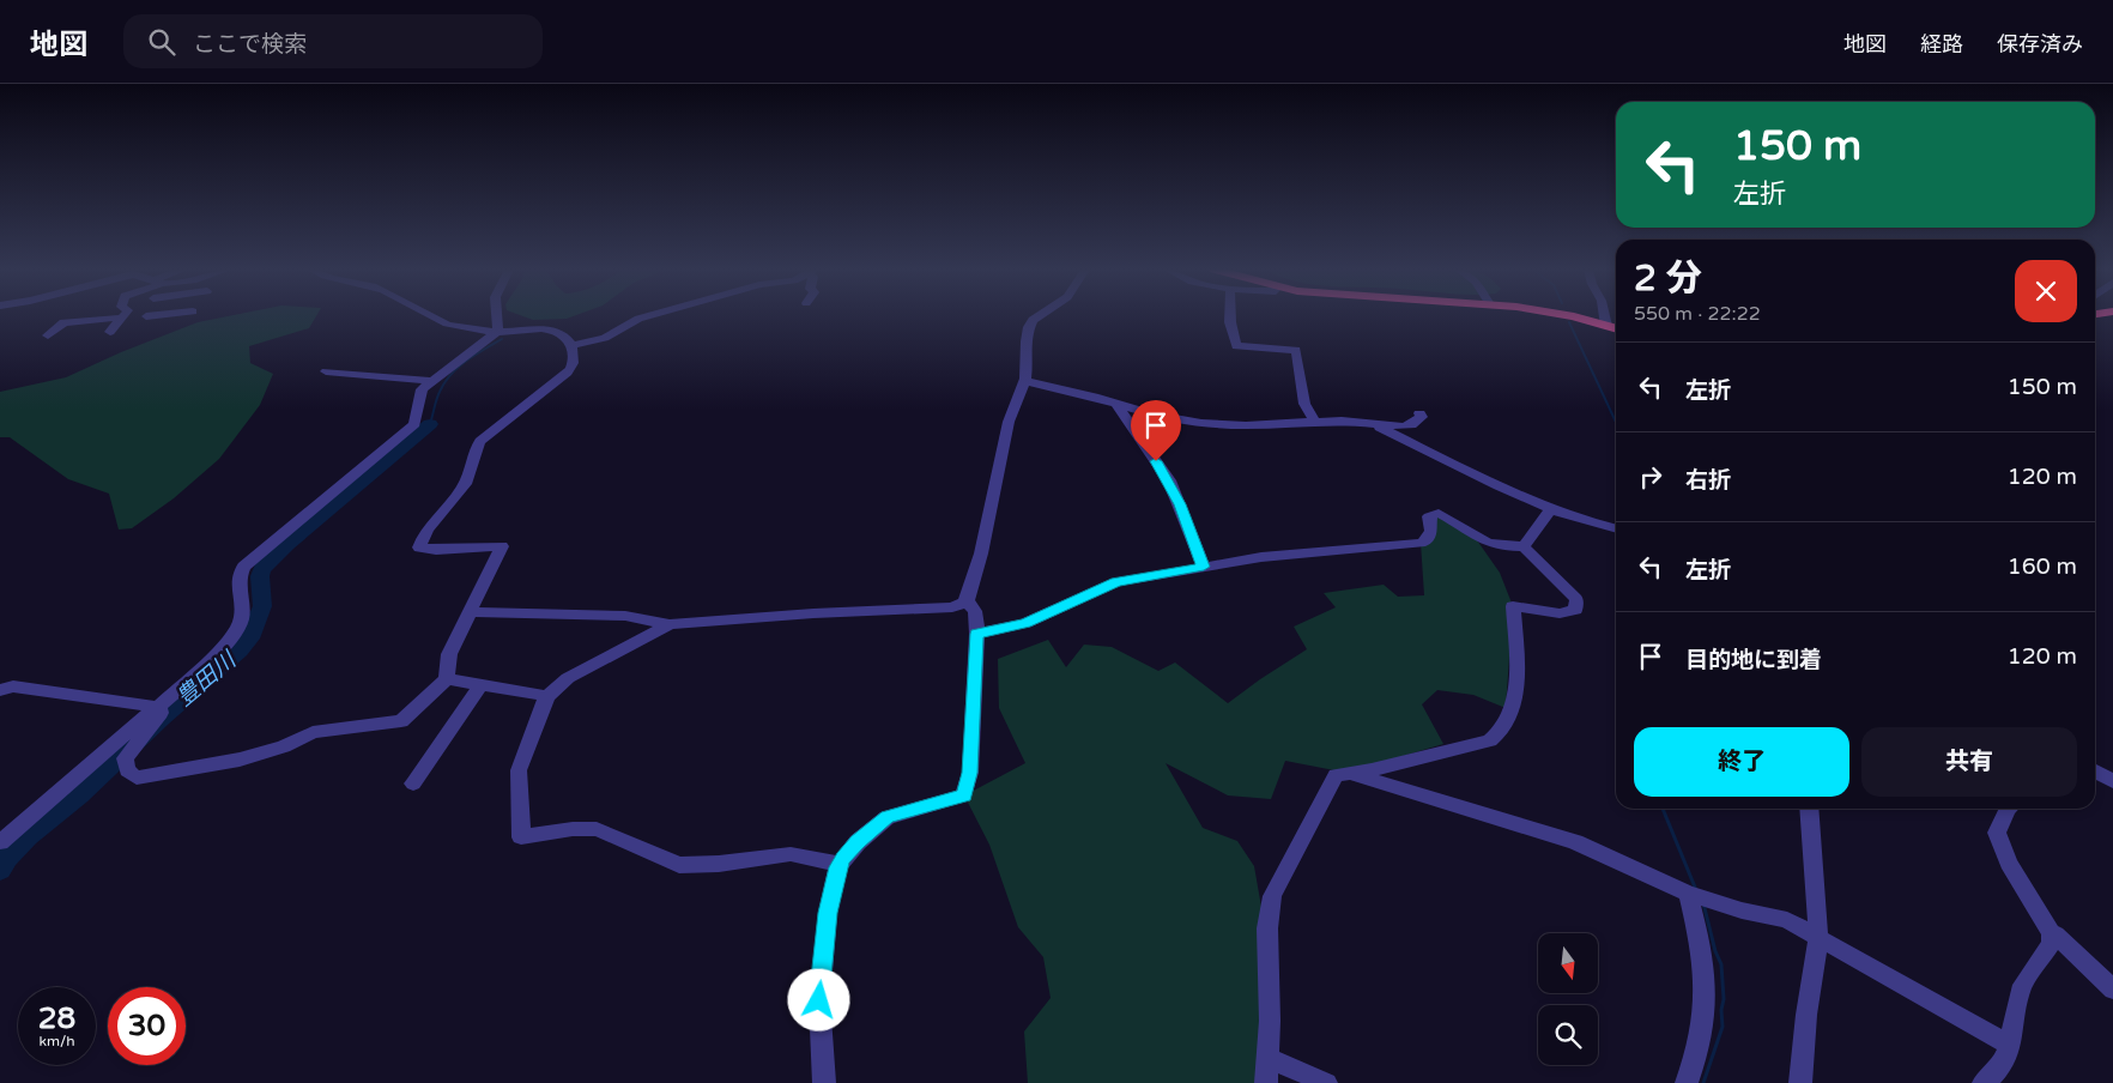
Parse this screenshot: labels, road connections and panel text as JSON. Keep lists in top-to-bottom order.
{
  "water": ["豊田川"],
  "north": "bottom",
  "page": {
    "header": "地図",
    "search": "ここで検索",
    "nav": ["地図", "経路", "保存済み"],
    "turn": ["150 m", "左折"],
    "heading": ["2 分", "550 m · 22:22"],
    "list": [
      {
        "name": "左折",
        "value": "150 m"
      },
      {
        "name": "右折",
        "value": "120 m"
      },
      {
        "name": "左折",
        "value": "160 m"
      },
      {
        "name": "目的地に到着",
        "value": "120 m"
      }
    ],
    "buttons": ["終了", "共有"],
    "speed": "28 km/h",
    "limit": "30"
  }
}
